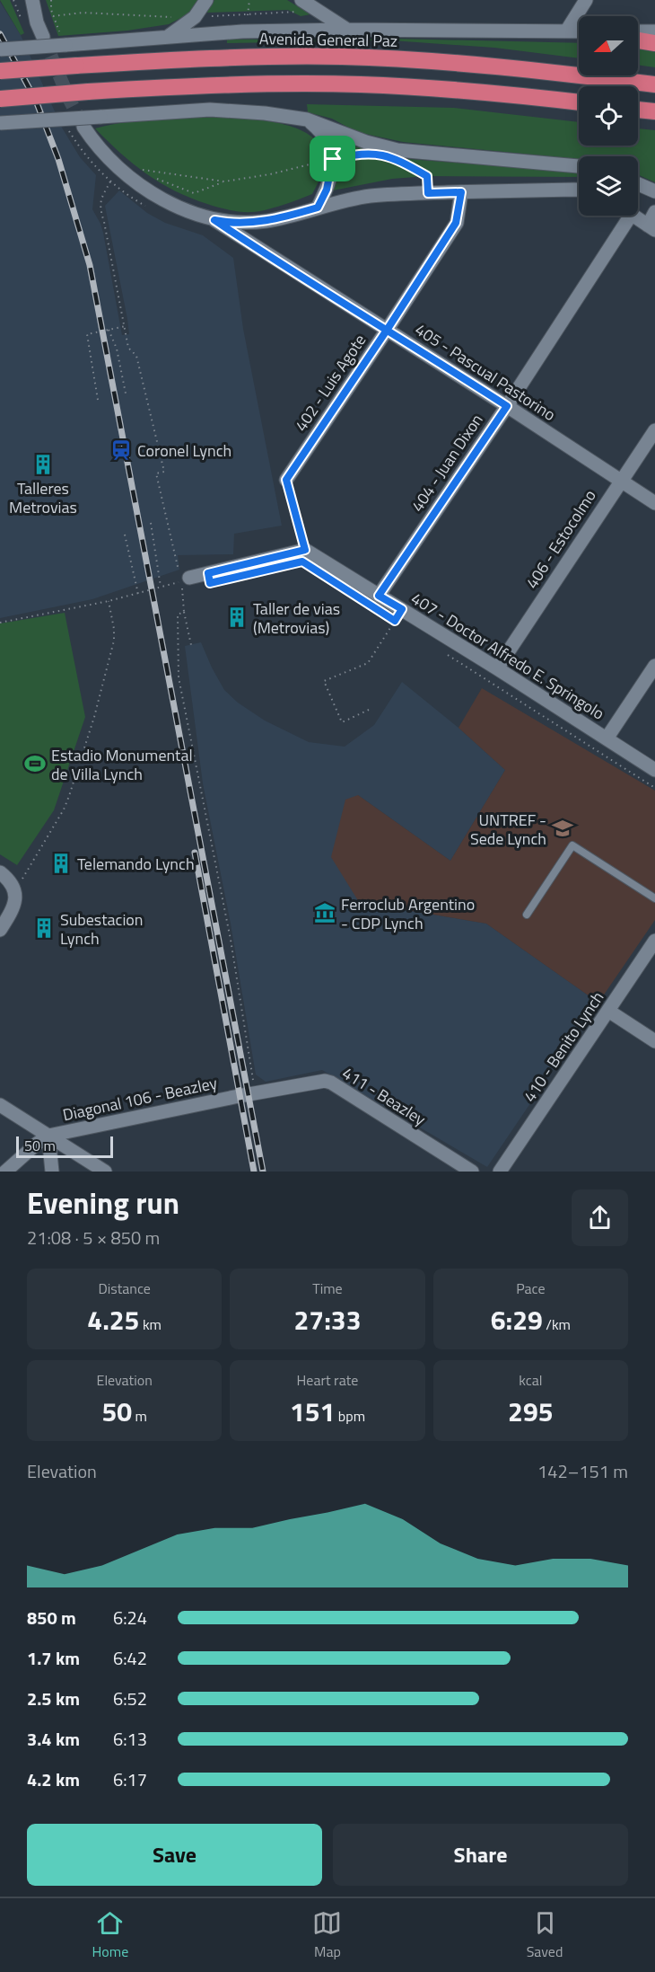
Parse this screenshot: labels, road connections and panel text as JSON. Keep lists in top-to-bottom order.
{
  "streets": {
    "highway": ["Avenida General Paz"],
    "street": [
      "405 - Pascual Pastorino",
      "402 - Luis Agote",
      "404 - Juan Dixon",
      "406 - Estocolmo",
      "407 - Doctor Alfredo E. Springolo",
      "410 - Benito Lynch",
      "411 - Beazley",
      "Diagonal 106 - Beazley"
    ]
  },
  "crossings": [
    ["405 - Pascual Pastorino", "402 - Luis Agote"],
    ["405 - Pascual Pastorino", "404 - Juan Dixon"],
    ["405 - Pascual Pastorino", "406 - Estocolmo"],
    ["404 - Juan Dixon", "407 - Doctor Alfredo E. Springolo"],
    ["406 - Estocolmo", "407 - Doctor Alfredo E. Springolo"],
    ["411 - Beazley", "Diagonal 106 - Beazley"]
  ],
  "places": {
    "station": ["Coronel Lynch"],
    "building": [
      "Talleres Metrovias",
      "Taller de vias (Metrovias)",
      "Telemando Lynch",
      "Subestacion Lynch"
    ],
    "sports": ["Estadio Monumental de Villa Lynch"],
    "school or university": ["UNTREF - Sede Lynch"],
    "museum": ["Ferroclub Argentino - CDP Lynch"]
  },
  "scale_bar": "50 m",
  "north": "left",
  "page": {
    "scale": "50 m",
    "heading": ["Evening run", "21:08 · 5 × 850 m"],
    "stats": [
      ["Distance", "4.25 km"],
      ["Time", "27:33"],
      ["Pace", "6:29 /km"],
      ["Elevation", "50 m"],
      ["Heart rate", "151 bpm"],
      ["kcal", "295"]
    ],
    "chart": ["Elevation", "142–151 m"],
    "list": [
      {
        "name": "850 m",
        "note": "6:24"
      },
      {
        "name": "1.7 km",
        "note": "6:42"
      },
      {
        "name": "2.5 km",
        "note": "6:52"
      },
      {
        "name": "3.4 km",
        "note": "6:13"
      },
      {
        "name": "4.2 km",
        "note": "6:17"
      }
    ],
    "buttons": ["Save", "Share"],
    "tabs": ["Home", "Map", "Saved"]
  }
}
